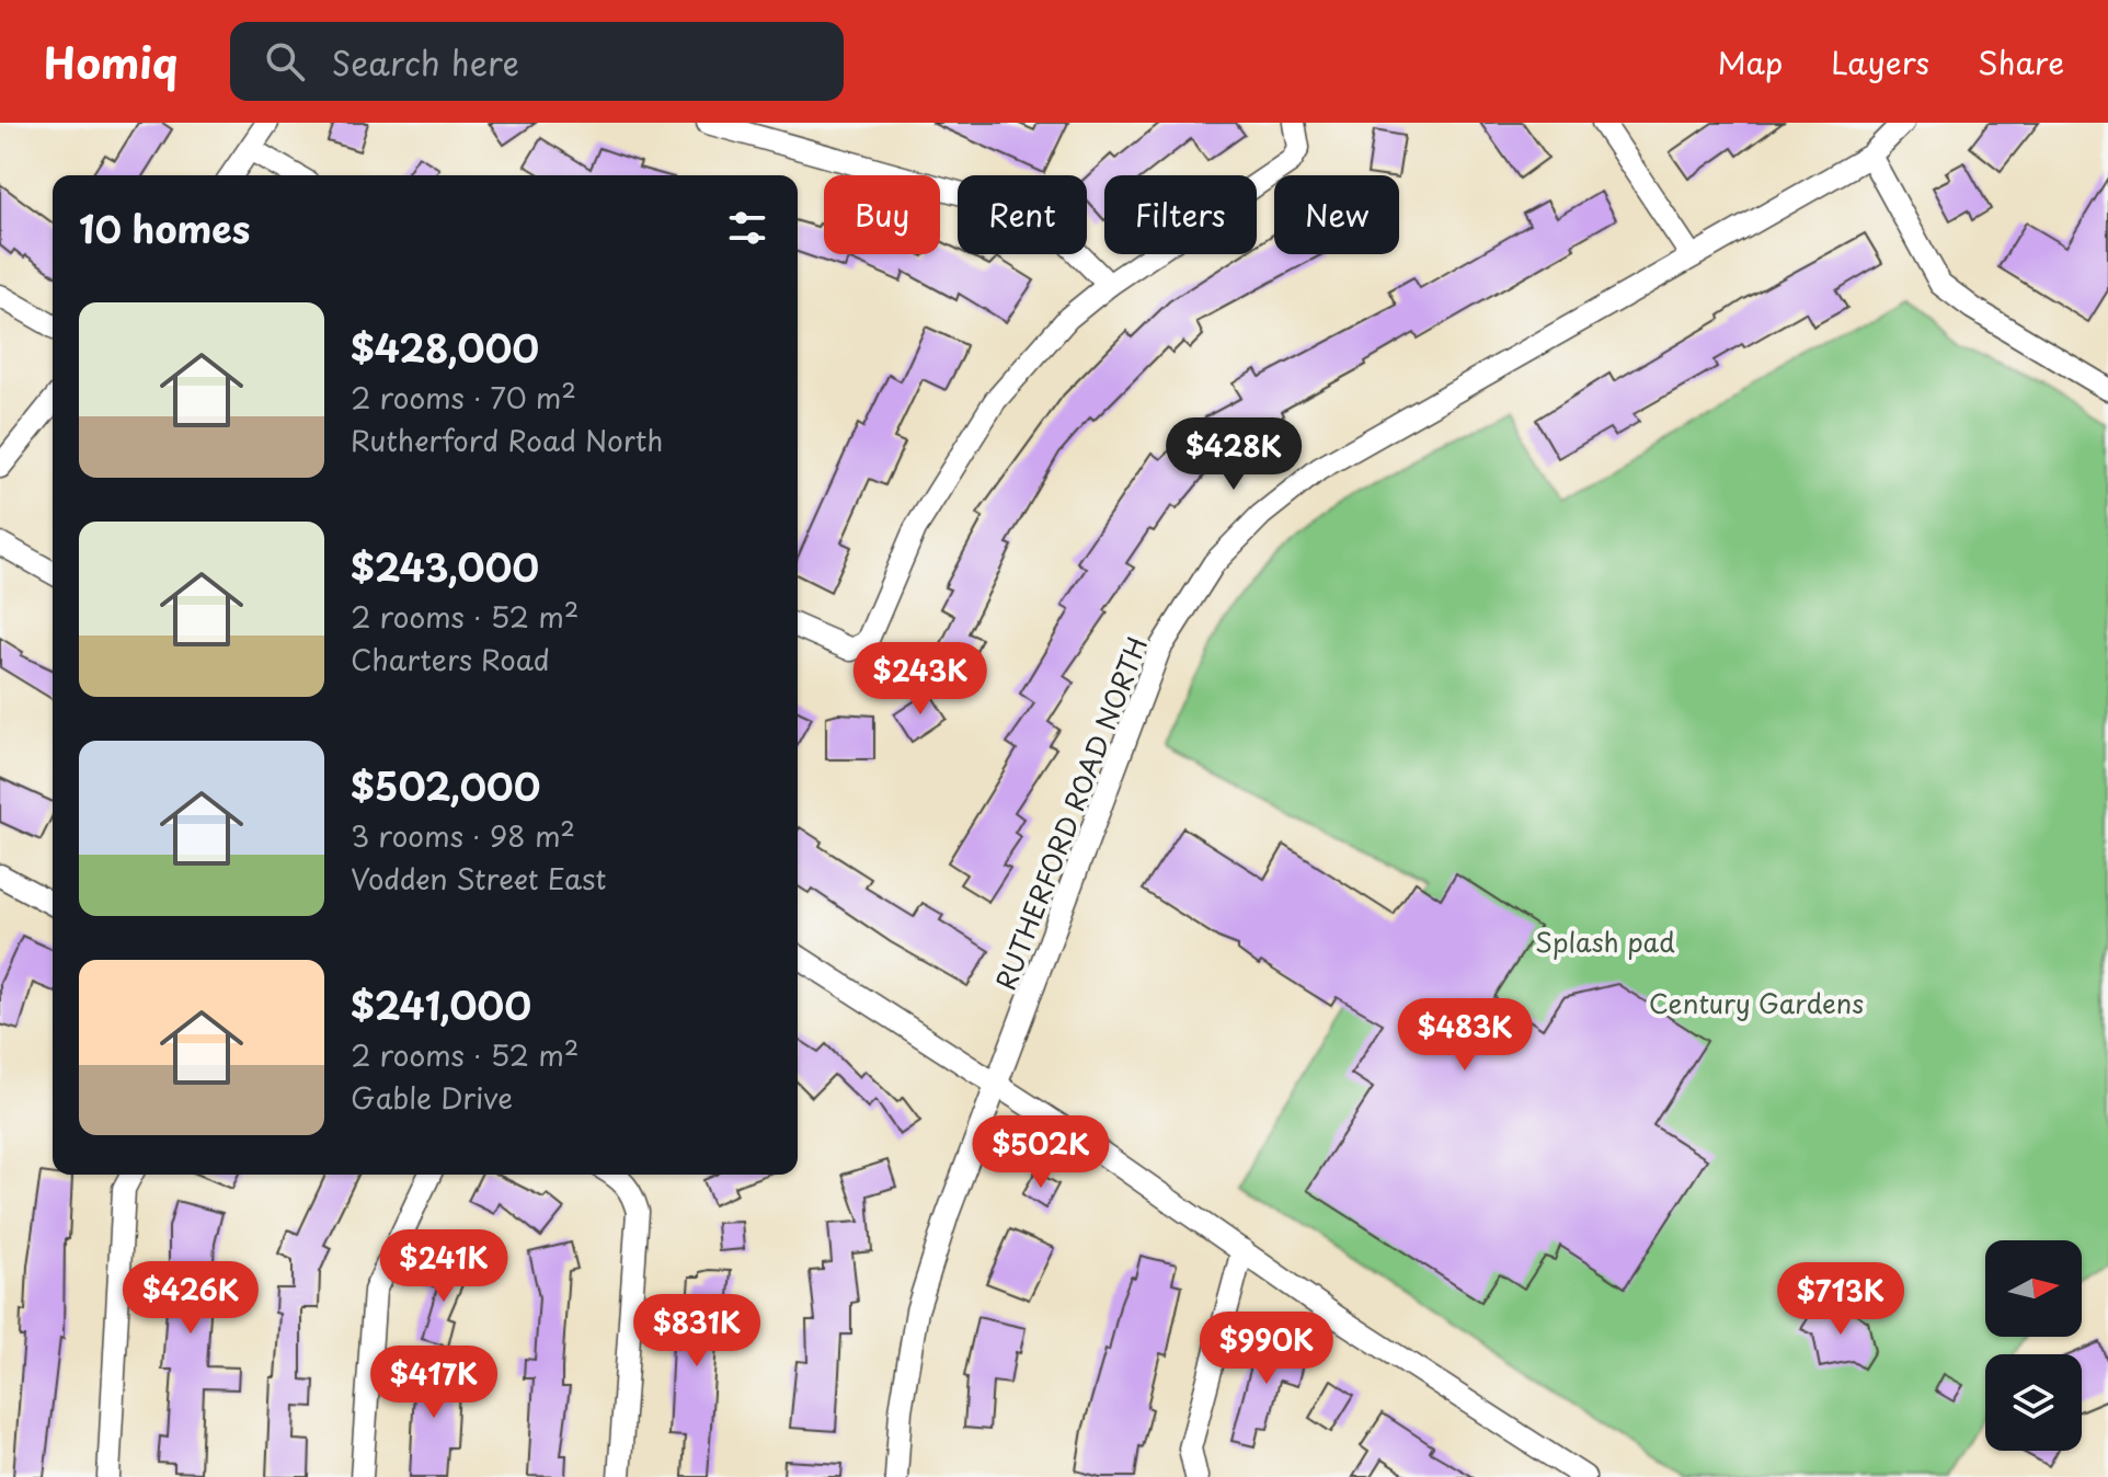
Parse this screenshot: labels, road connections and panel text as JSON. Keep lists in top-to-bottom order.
{
  "streets": {
    "street": ["RUTHERFORD ROAD NORTH"]
  },
  "parks": ["Splash pad", "Century Gardens"],
  "north": "right",
  "page": {
    "header": "Homiq",
    "search": "Search here",
    "nav": ["Map", "Layers", "Share"],
    "chip": [
      "Buy",
      "Rent",
      "Filters",
      "New"
    ],
    "heading": "10 homes",
    "list": [
      {
        "name": "$428,000",
        "note": "2 rooms · 70 m² · Rutherford Road North"
      },
      {
        "name": "$243,000",
        "note": "2 rooms · 52 m² · Charters Road"
      },
      {
        "name": "$502,000",
        "note": "3 rooms · 98 m² · Vodden Street East"
      },
      {
        "name": "$241,000",
        "note": "2 rooms · 52 m² · Gable Drive"
      }
    ],
    "price": [
      "$428K",
      "$243K",
      "$483K",
      "$502K",
      "$241K",
      "$426K",
      "$713K",
      "$831K",
      "$990K",
      "$417K"
    ]
  }
}
